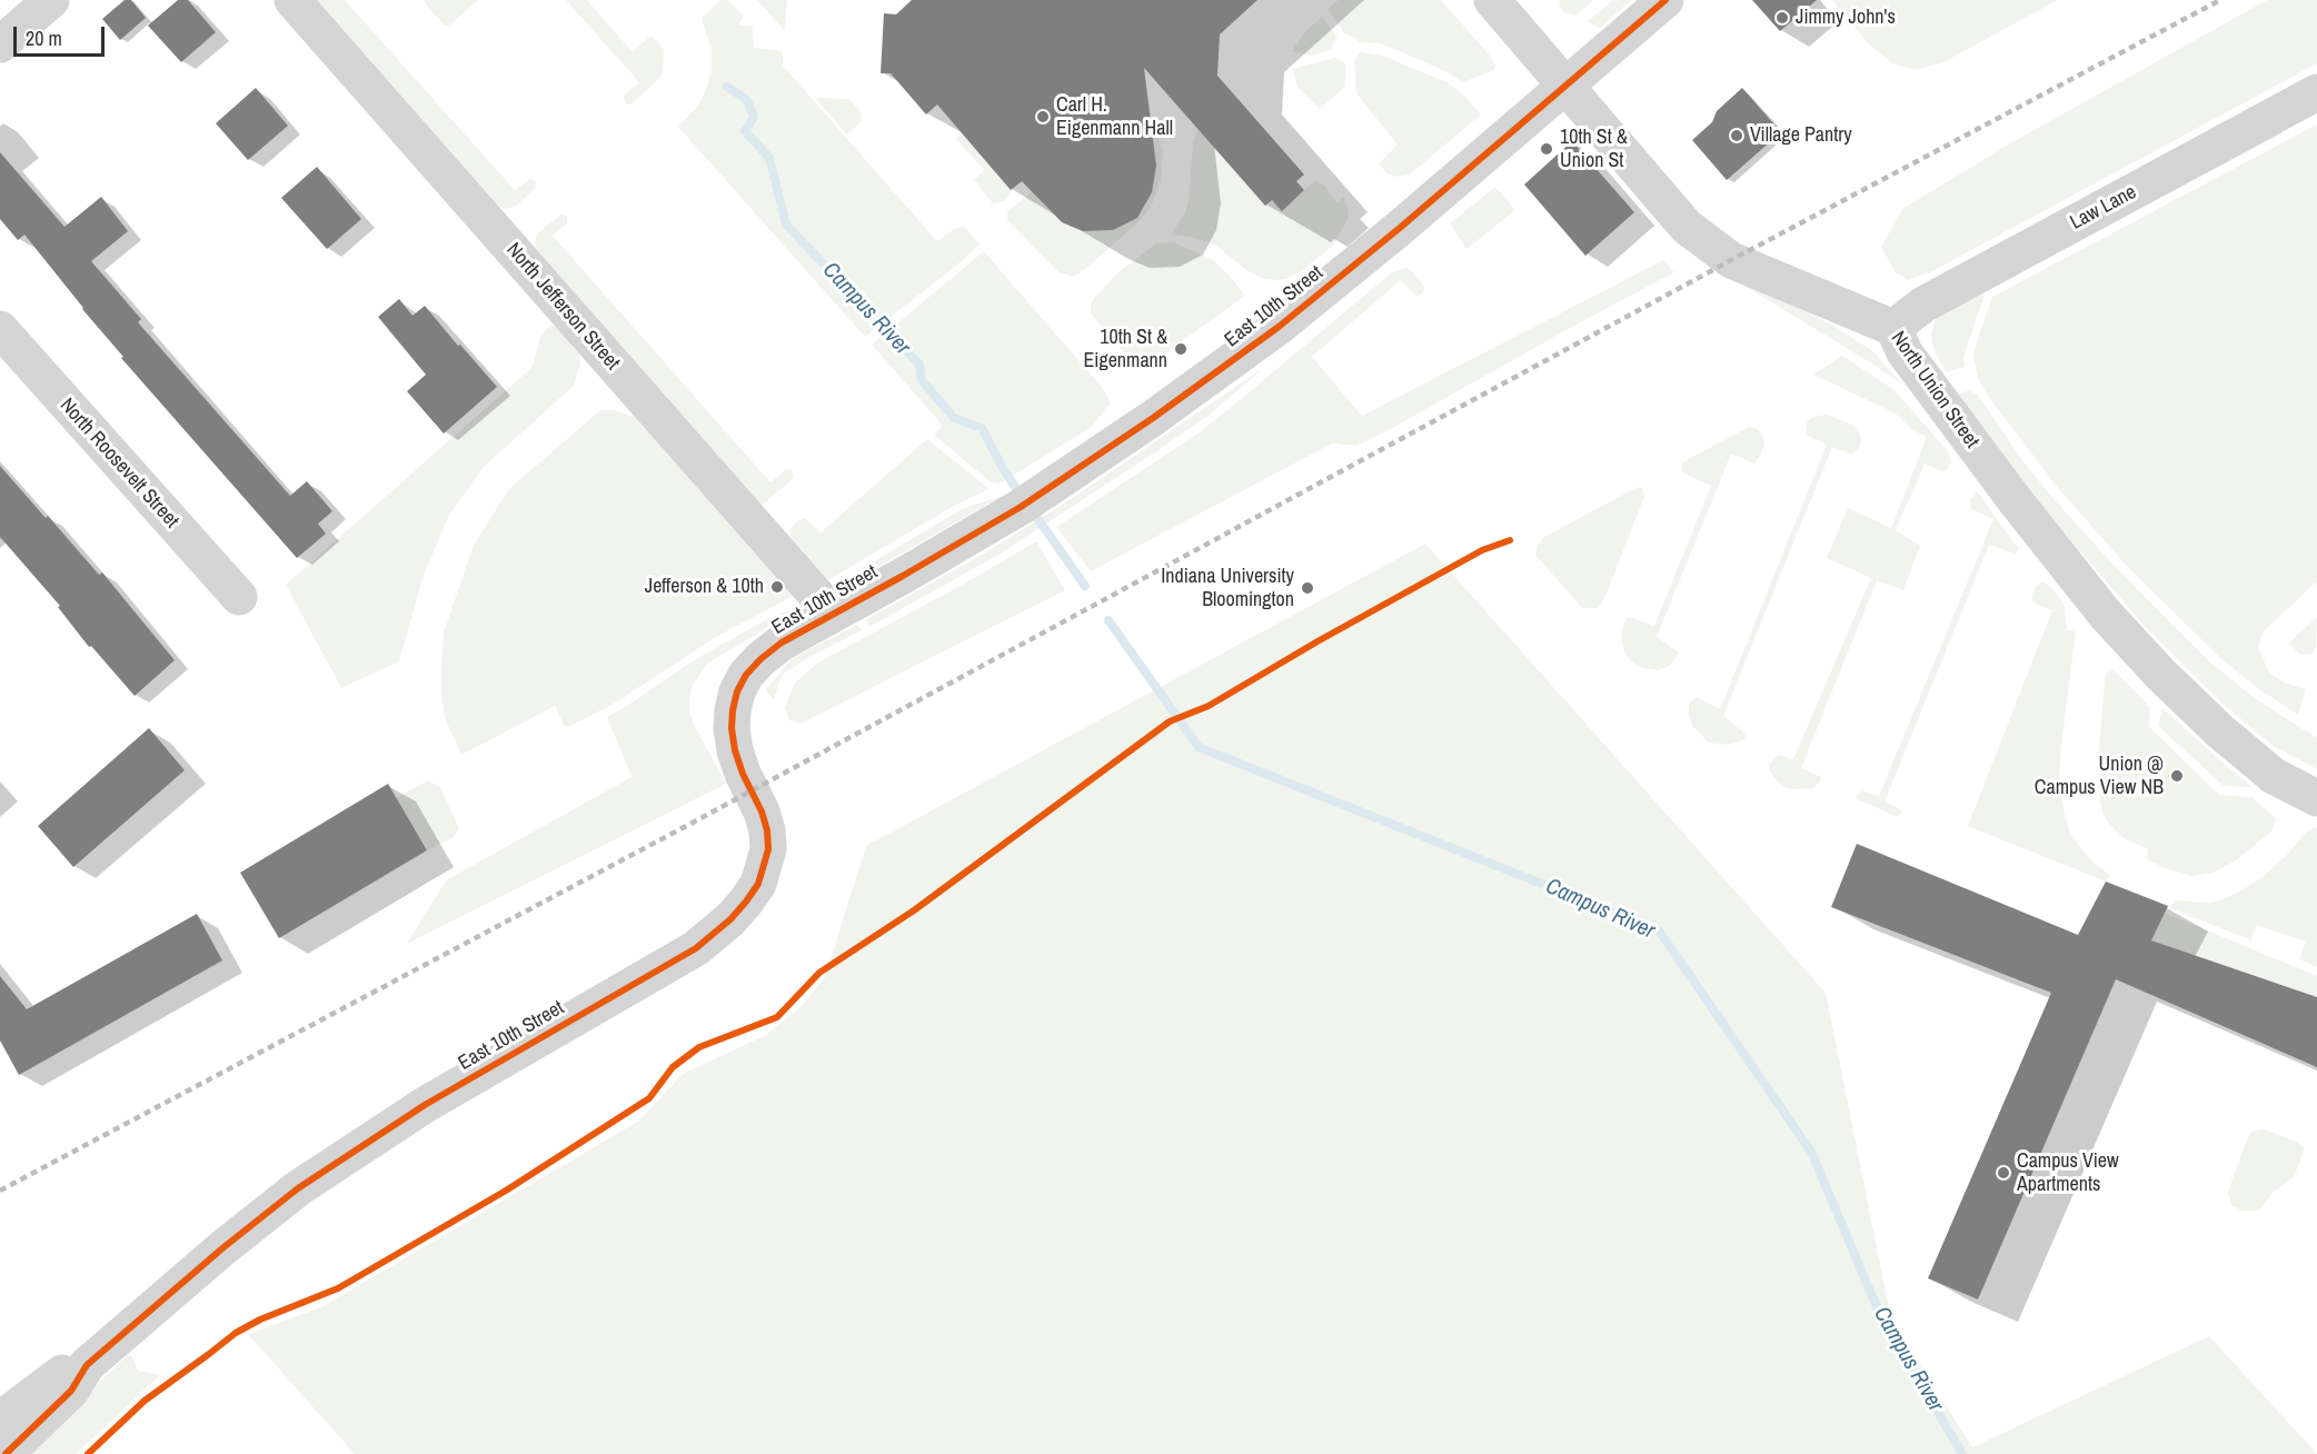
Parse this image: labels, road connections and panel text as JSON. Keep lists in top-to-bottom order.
{
  "streets": {
    "street": [
      "Law Lane",
      "North Jefferson Street",
      "East 10th Street",
      "North Union Street",
      "North Roosevelt Street"
    ]
  },
  "crossings": [
    ["Law Lane", "North Union Street"],
    ["North Jefferson Street", "East 10th Street"],
    ["East 10th Street", "North Union Street"]
  ],
  "water": ["Campus River"],
  "places": [
    "Jimmy John's",
    "Carl H. Eigenmann Hall",
    "Village Pantry",
    "10th St & Union St",
    "10th St & Eigenmann",
    "Jefferson & 10th",
    "Indiana University Bloomington",
    "Union @ Campus View NB",
    "Campus View Apartments"
  ],
  "scale_bar": "20 m"
}
